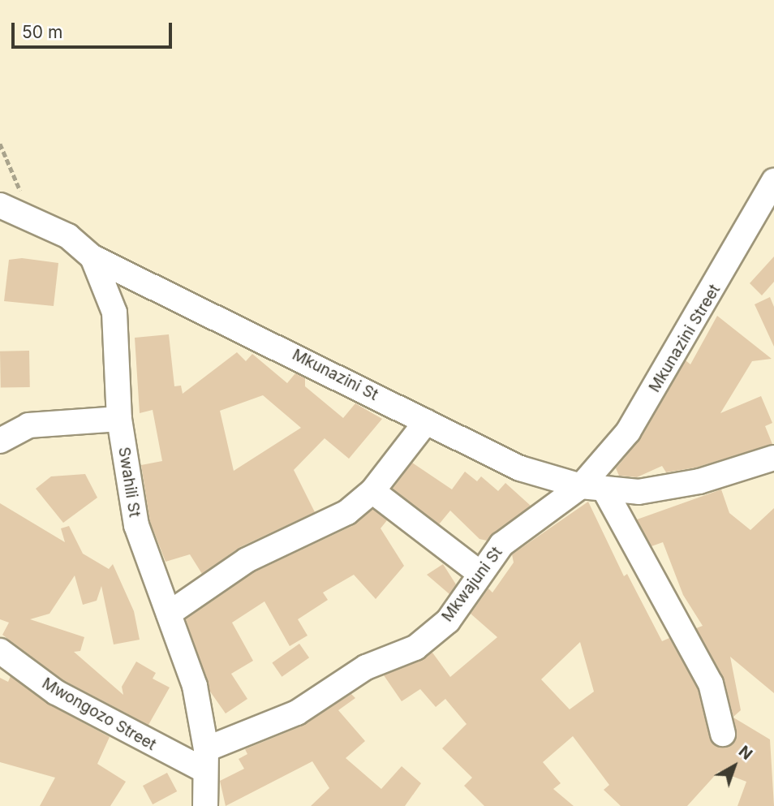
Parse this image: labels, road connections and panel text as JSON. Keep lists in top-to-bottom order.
{
  "streets": {
    "street": [
      "Mkunazini Street",
      "Mkunazini St",
      "Swahili St",
      "Mkwajuni St",
      "Mwongozo Street"
    ]
  },
  "crossings": [
    ["Mkunazini Street", "Mkunazini St"],
    ["Mkunazini Street", "Mkwajuni St"],
    ["Mkunazini St", "Swahili St"],
    ["Mkunazini St", "Mkwajuni St"],
    ["Swahili St", "Mkwajuni St"],
    ["Swahili St", "Mwongozo Street"],
    ["Mkwajuni St", "Mwongozo Street"]
  ],
  "scale_bar": "50 m",
  "north": "top right"
}
